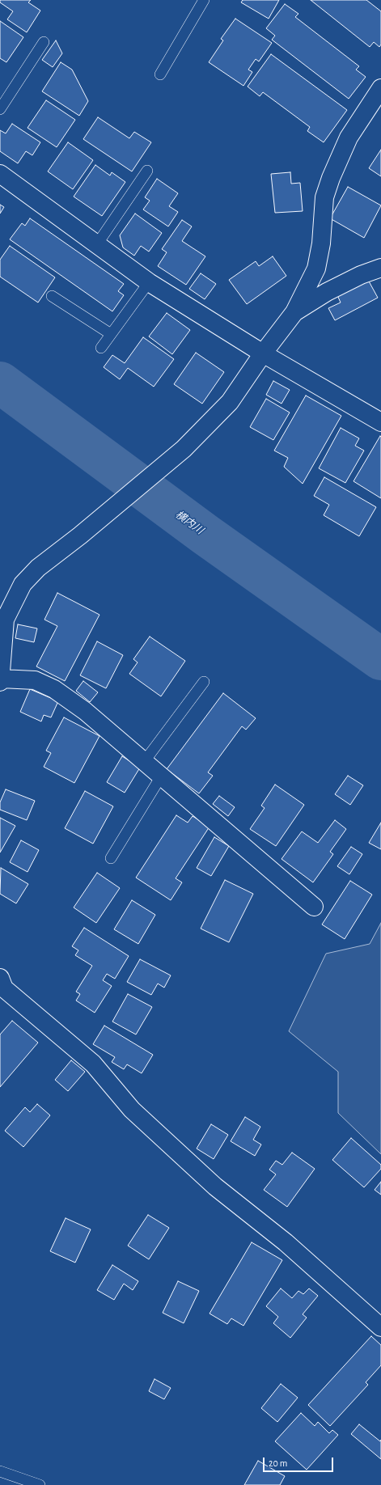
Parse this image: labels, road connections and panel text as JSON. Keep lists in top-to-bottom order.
{
  "water": ["横内川"],
  "scale_bar": "20 m"
}
